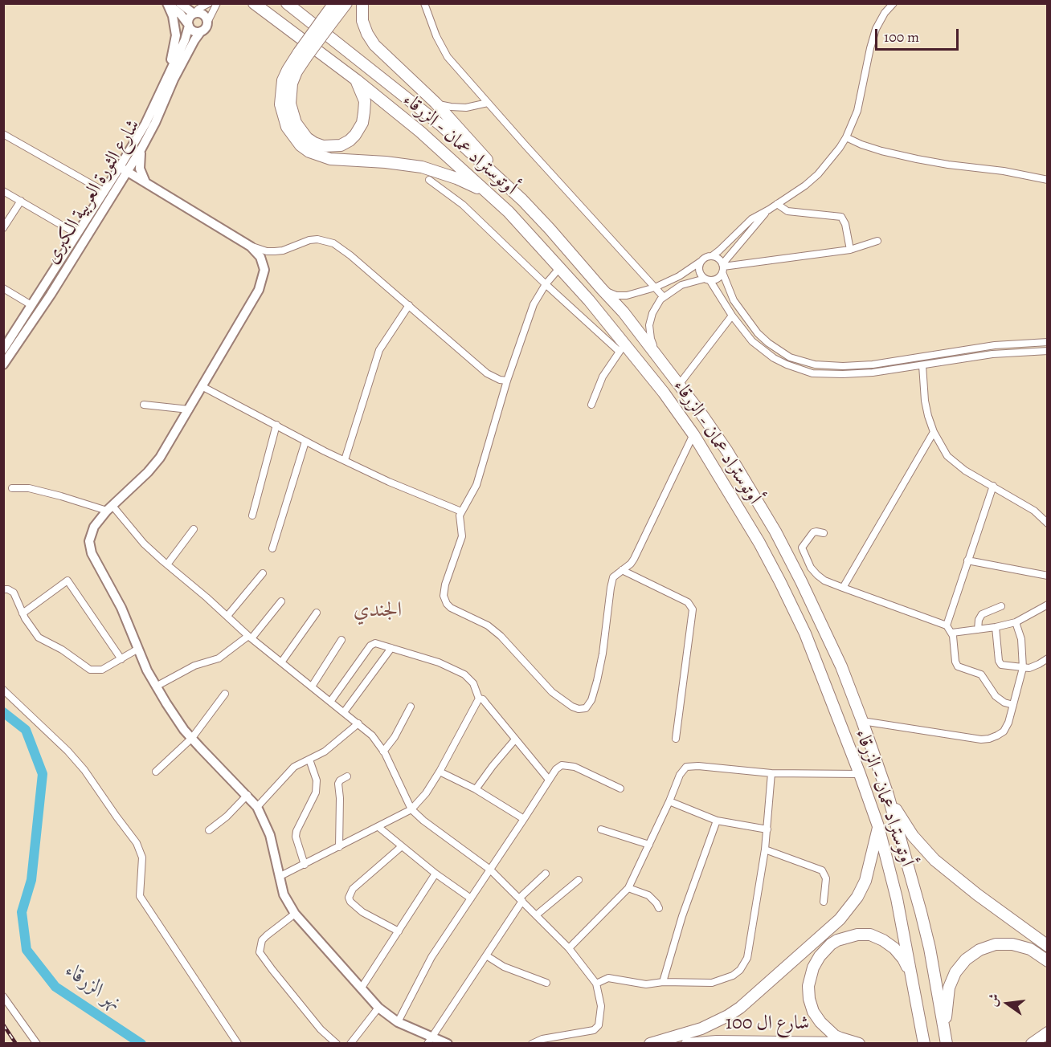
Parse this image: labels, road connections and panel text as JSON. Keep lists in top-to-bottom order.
{
  "streets": {
    "highway": ["أوتوستراد عمان - الزرقاء", "شارع ال 100"],
    "street": ["شارع الثورة العربية الكبرى"]
  },
  "districts": ["الجندي"],
  "water": ["نهر الزرقاء"],
  "scale_bar": "100 m",
  "north": "left"
}
